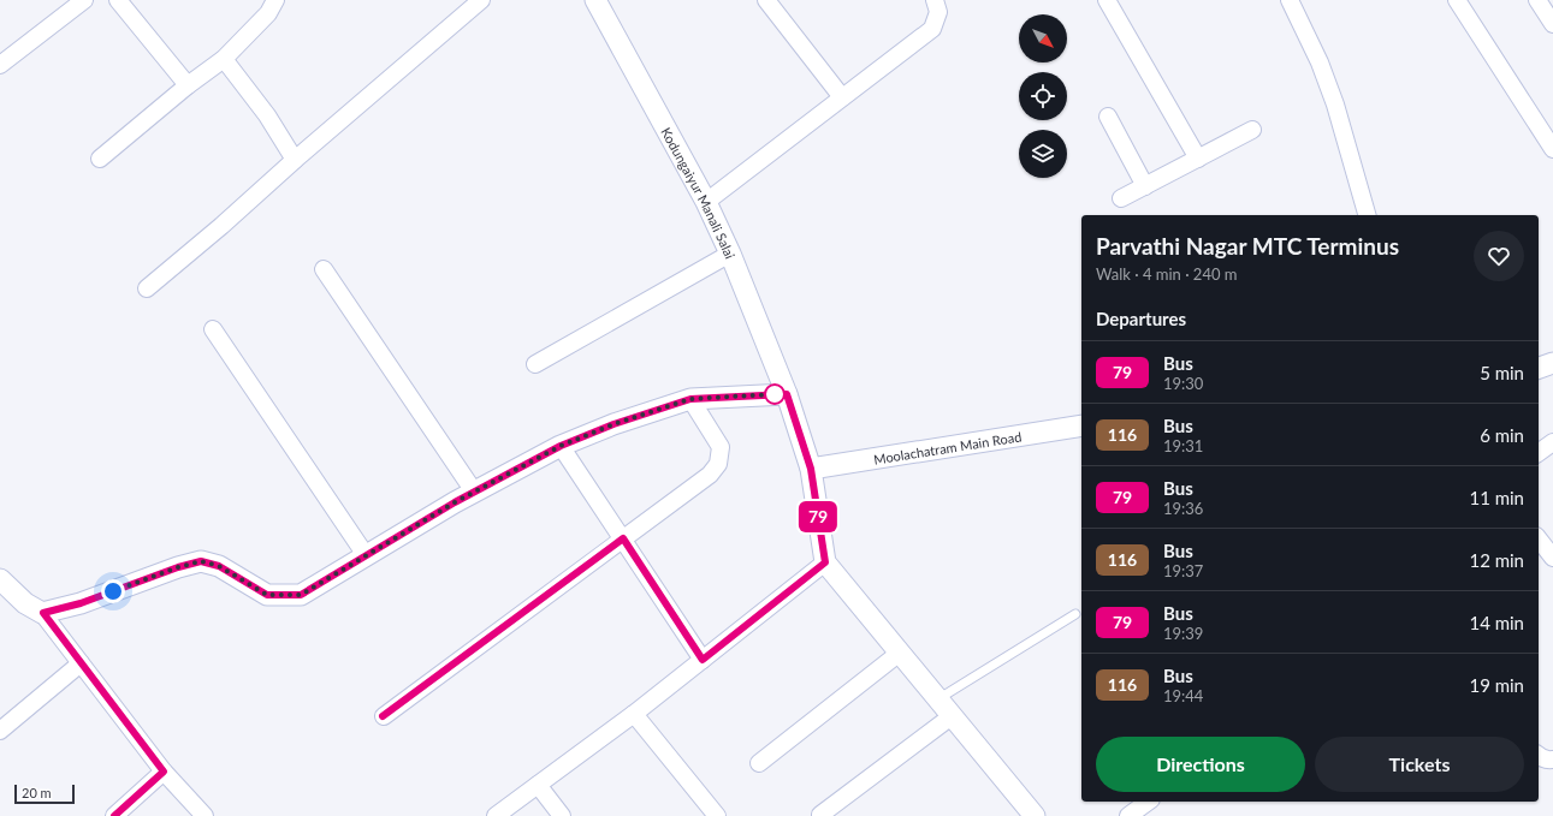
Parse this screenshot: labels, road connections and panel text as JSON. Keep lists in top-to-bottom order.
{
  "streets": {
    "street": ["Kodungaiyur Manali Salai", "Moolachatram Main Road"]
  },
  "crossings": [
    ["Kodungaiyur Manali Salai", "Moolachatram Main Road"]
  ],
  "lines": ["bus line 79"],
  "scale_bar": "20 m",
  "north": "bottom right",
  "page": {
    "on_map": "79",
    "heading": [
      ["Parvathi Nagar MTC Terminus", "Walk · 4 min · 240 m"],
      "Departures"
    ],
    "list": [
      {
        "mark": "79",
        "name": "Bus",
        "note": "19:30",
        "value": "5 min"
      },
      {
        "mark": "116",
        "name": "Bus",
        "note": "19:31",
        "value": "6 min"
      },
      {
        "mark": "79",
        "name": "Bus",
        "note": "19:36",
        "value": "11 min"
      },
      {
        "mark": "116",
        "name": "Bus",
        "note": "19:37",
        "value": "12 min"
      },
      {
        "mark": "79",
        "name": "Bus",
        "note": "19:39",
        "value": "14 min"
      },
      {
        "mark": "116",
        "name": "Bus",
        "note": "19:44",
        "value": "19 min"
      }
    ],
    "buttons": ["Directions", "Tickets"],
    "scale": "20 m"
  }
}
